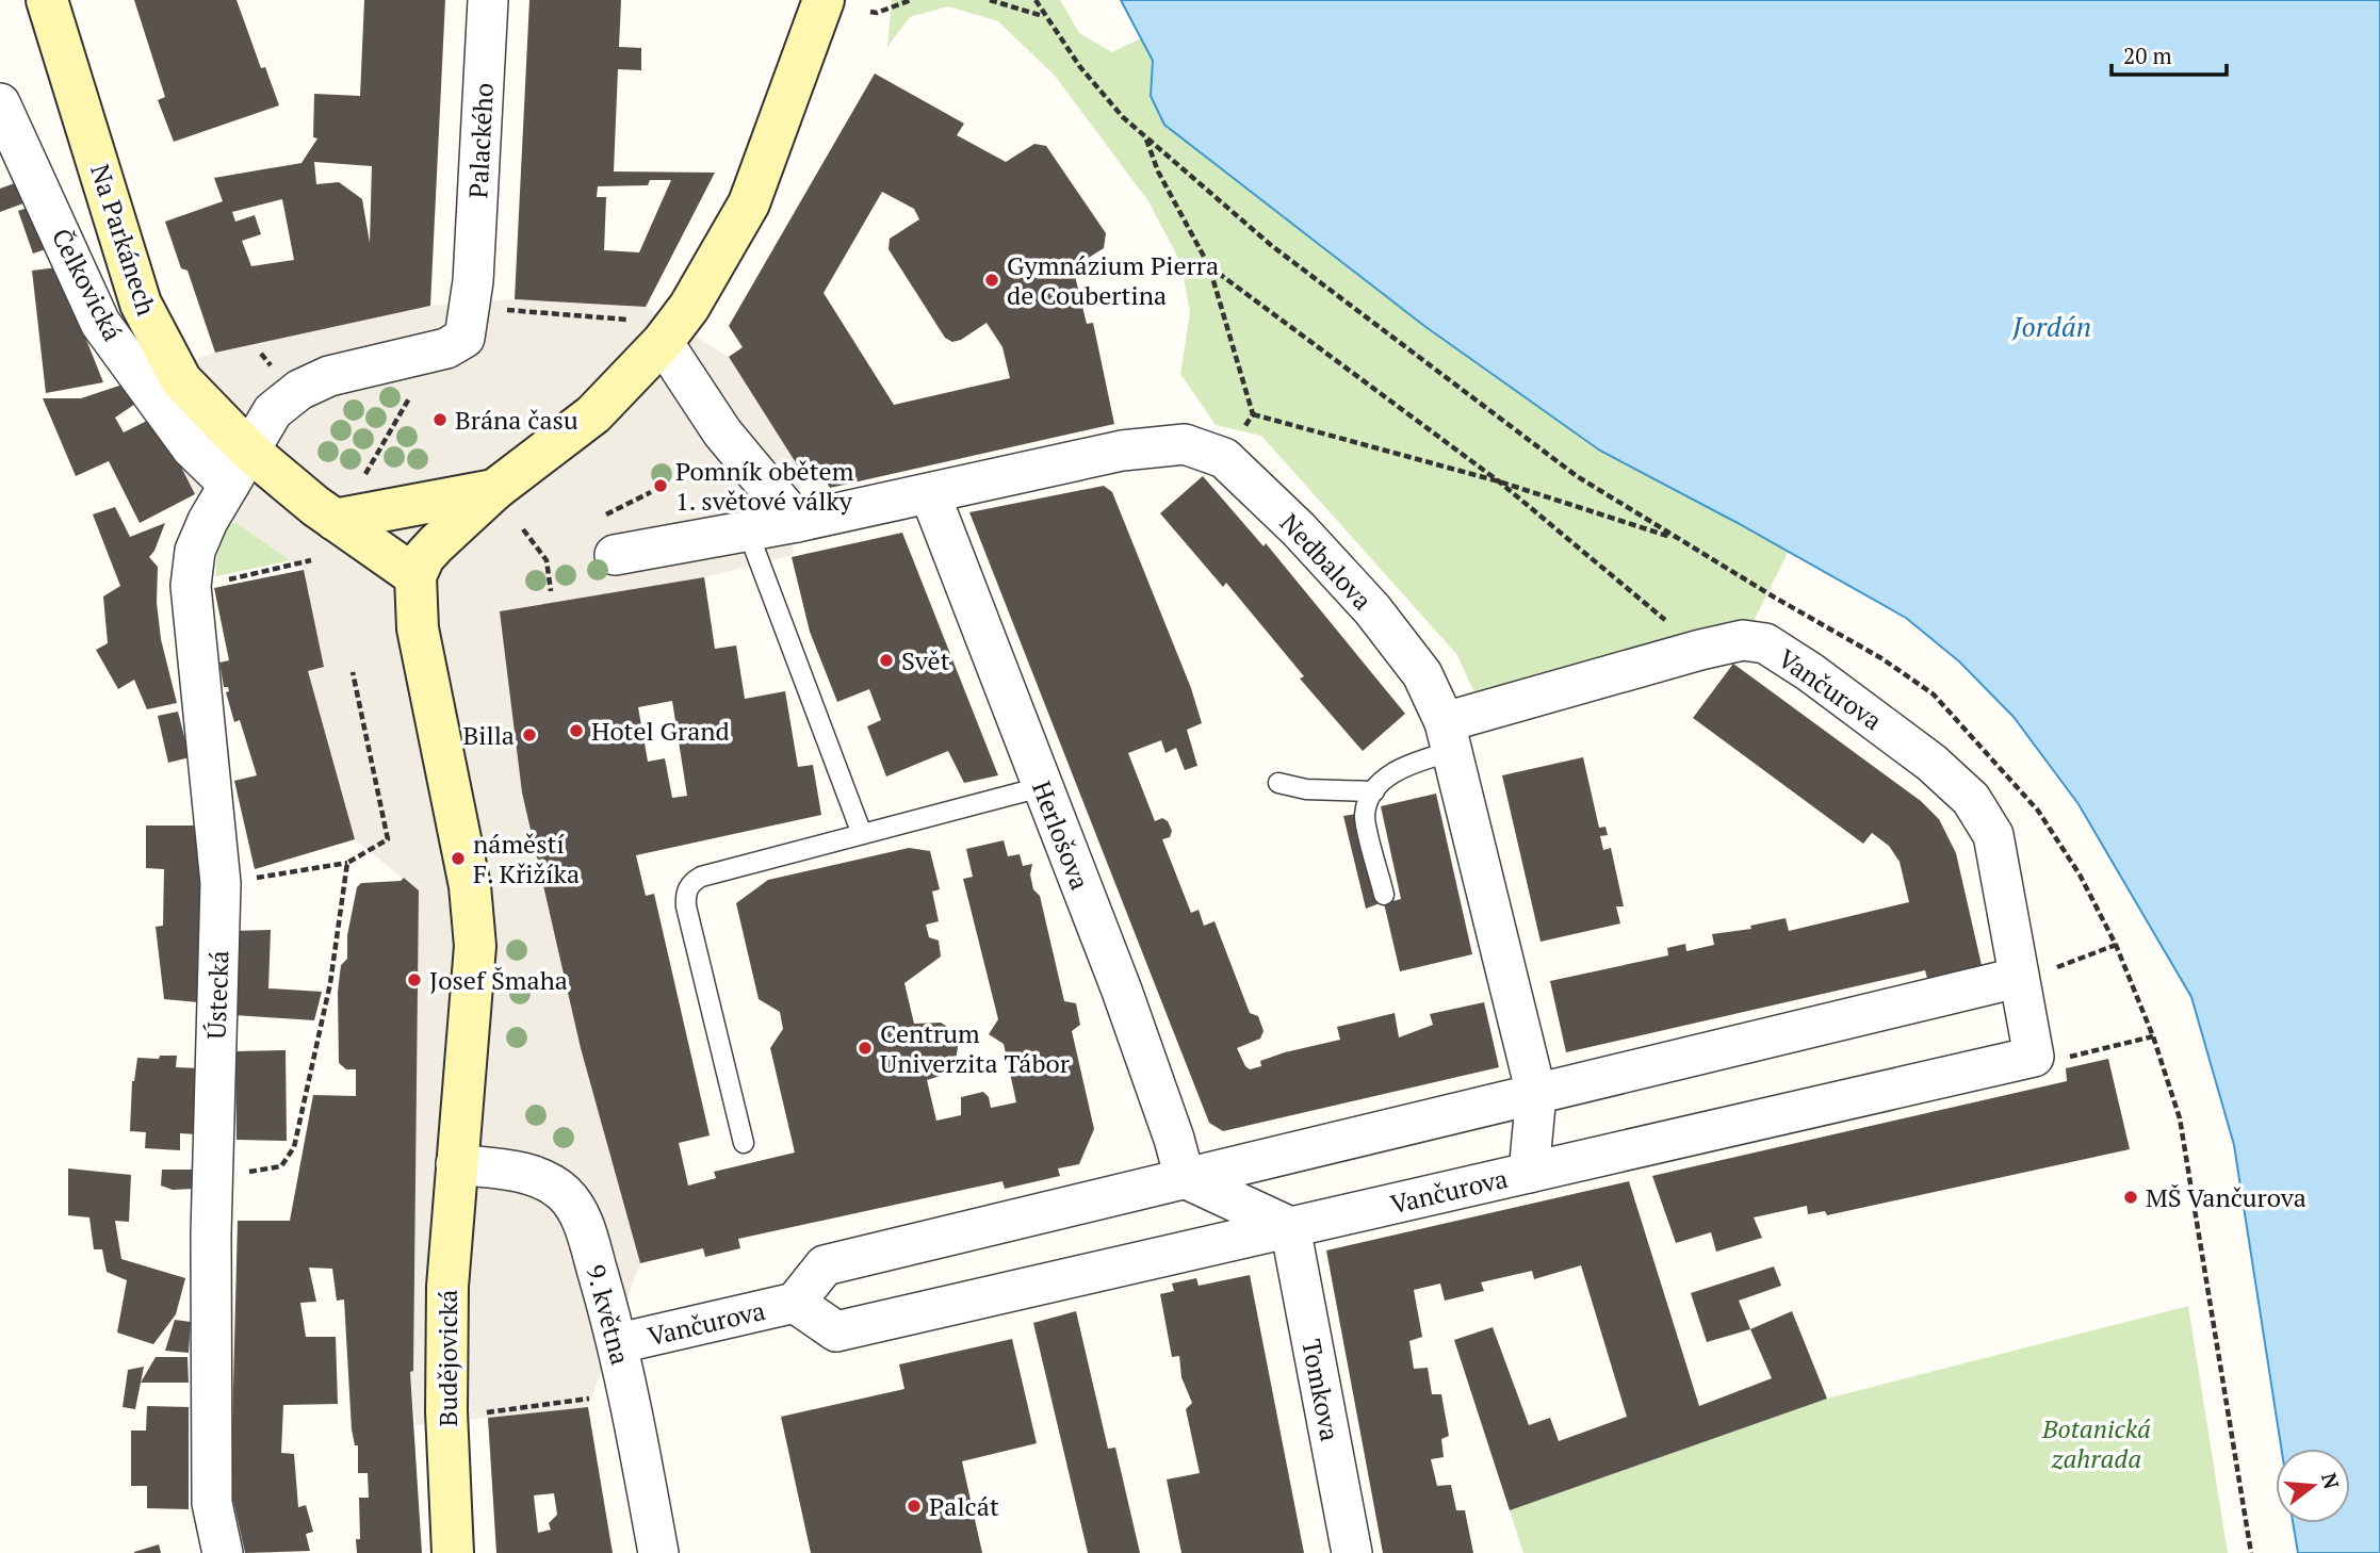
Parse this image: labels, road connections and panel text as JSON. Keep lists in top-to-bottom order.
{
  "streets": {
    "main road": ["Na Parkánech", "Budějovická"],
    "street": [
      "Palackého",
      "Čelkovická",
      "Nedbalova",
      "Vančurova",
      "Herlošova",
      "Ústecká",
      "9. května",
      "Tomkova"
    ]
  },
  "crossings": [
    ["Na Parkánech", "Čelkovická"],
    ["Na Parkánech", "Ústecká"],
    ["Čelkovická", "Ústecká"],
    ["Nedbalova", "Vančurova"],
    ["Nedbalova", "Herlošova"],
    ["Vančurova", "Herlošova"],
    ["Vančurova", "9. května"],
    ["Vančurova", "Tomkova"],
    ["9. května", "Budějovická"]
  ],
  "water": ["Jordán"],
  "parks": ["Botanická zahrada"],
  "places": [
    "Gymnázium Pierra de Coubertina",
    "Brána času",
    "Pomník obětem 1. světové války",
    "Svět",
    "Hotel Grand",
    "Billa",
    "náměstí F. Křižíka",
    "Josef Šmaha",
    "Centrum Univerzita Tábor",
    "MŠ Vančurova",
    "Palcát"
  ],
  "scale_bar": "20 m",
  "north": "right"
}
